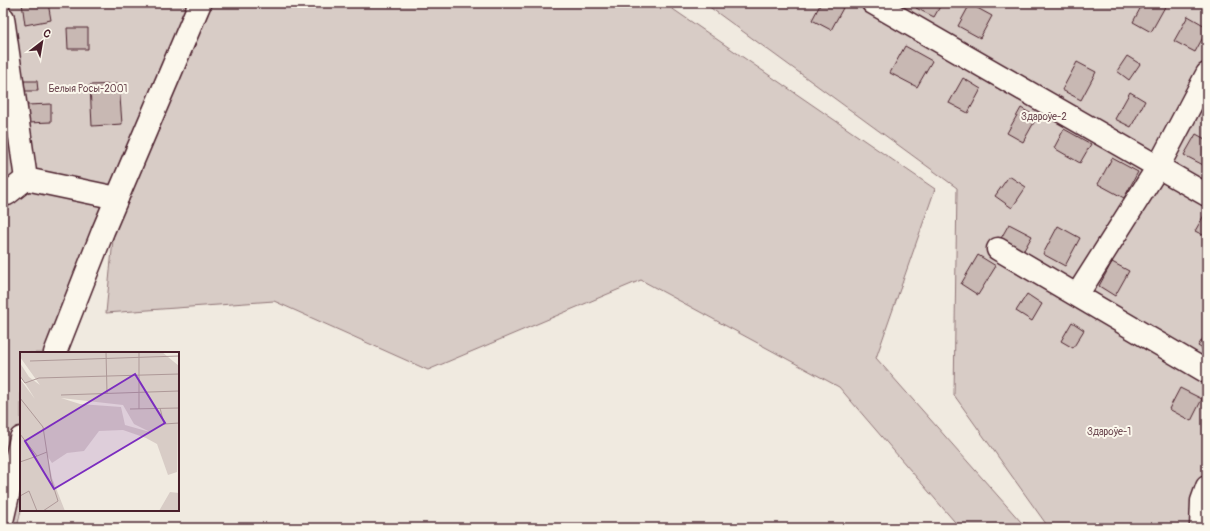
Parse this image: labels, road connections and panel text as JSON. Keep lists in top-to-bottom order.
{
  "parks": ["Белыя Росы-2001", "Здароўе-2", "Здароўе-1"],
  "north": "top right"
}
